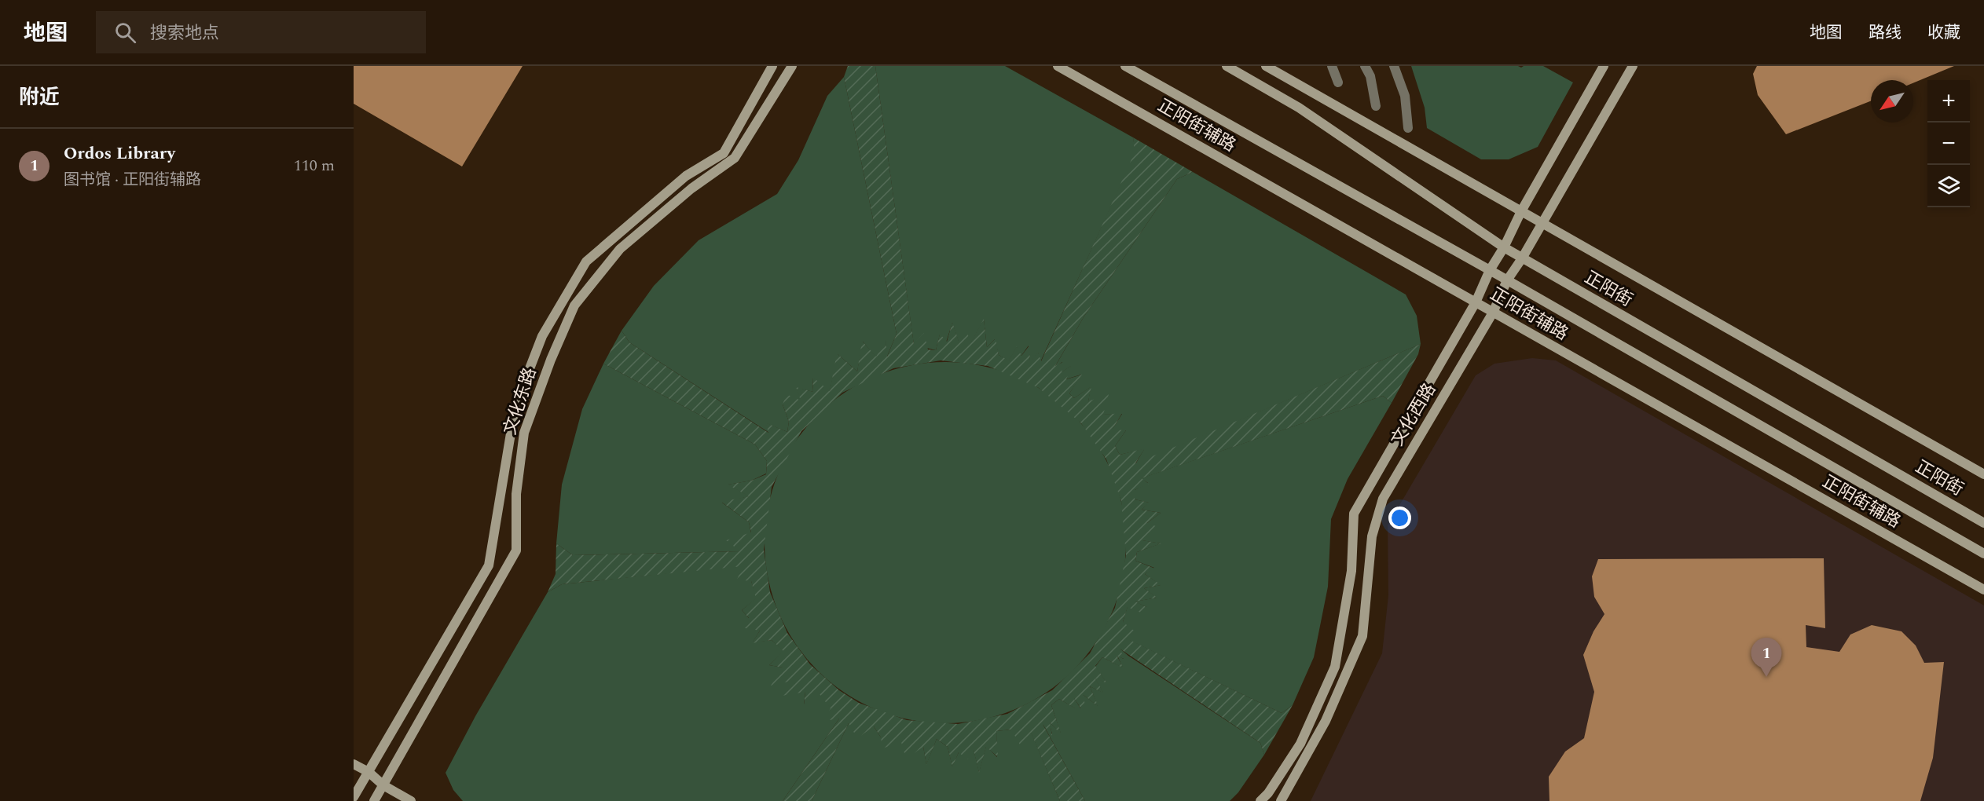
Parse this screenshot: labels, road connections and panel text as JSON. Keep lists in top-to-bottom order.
{
  "streets": {
    "street": [
      "正阳街辅路",
      "正阳街",
      "文化东路",
      "文化西路"
    ]
  },
  "crossings": [
    ["正阳街辅路", "文化西路"],
    ["正阳街", "文化西路"]
  ],
  "north": "bottom left",
  "page": {
    "header": "地图",
    "search": "搜索地点",
    "nav": ["地图", "路线", "收藏"],
    "heading": "附近",
    "map_buttons": ["+", "−"],
    "list": [
      {
        "mark": "1",
        "name": "Ordos Library",
        "note": "图书馆 · 正阳街辅路",
        "value": "110 m"
      }
    ],
    "pins": "1"
  }
}
